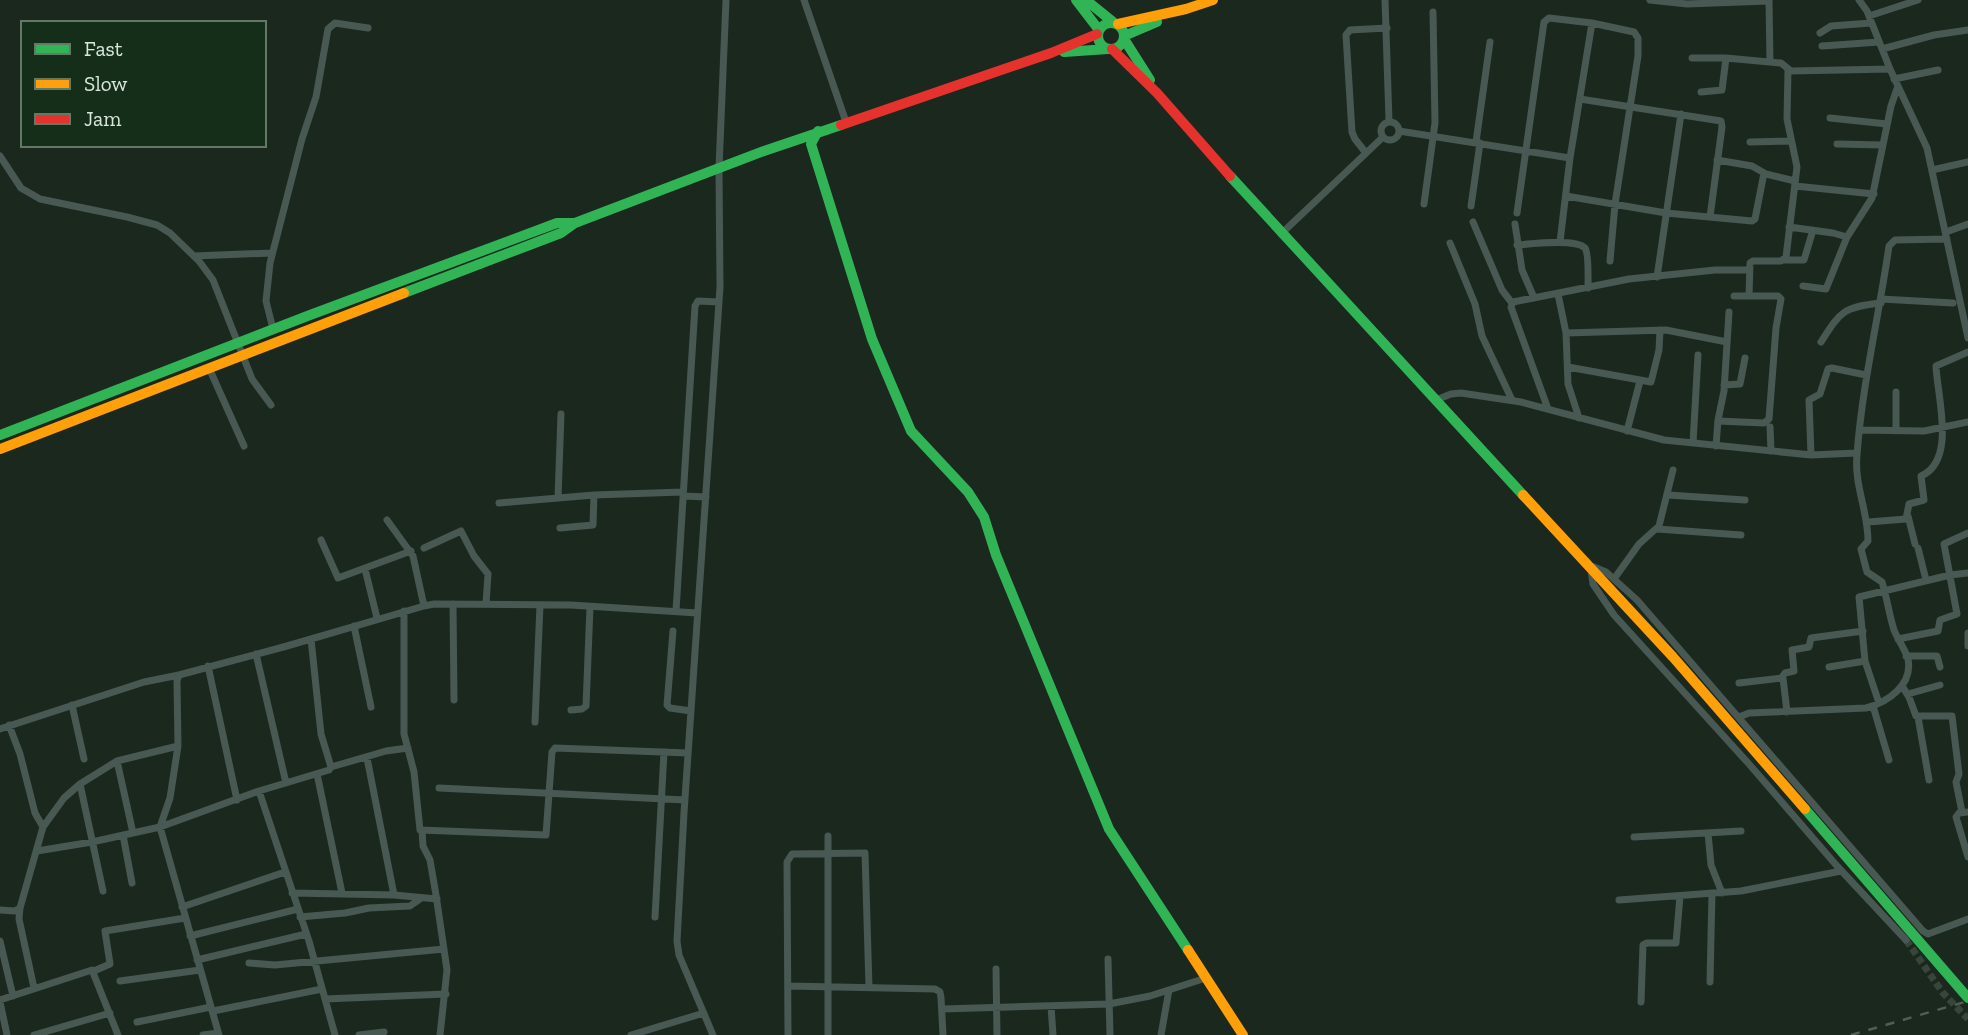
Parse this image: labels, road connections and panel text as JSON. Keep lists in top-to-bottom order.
{
  "legend": ["Fast", "Slow", "Jam"]
}
